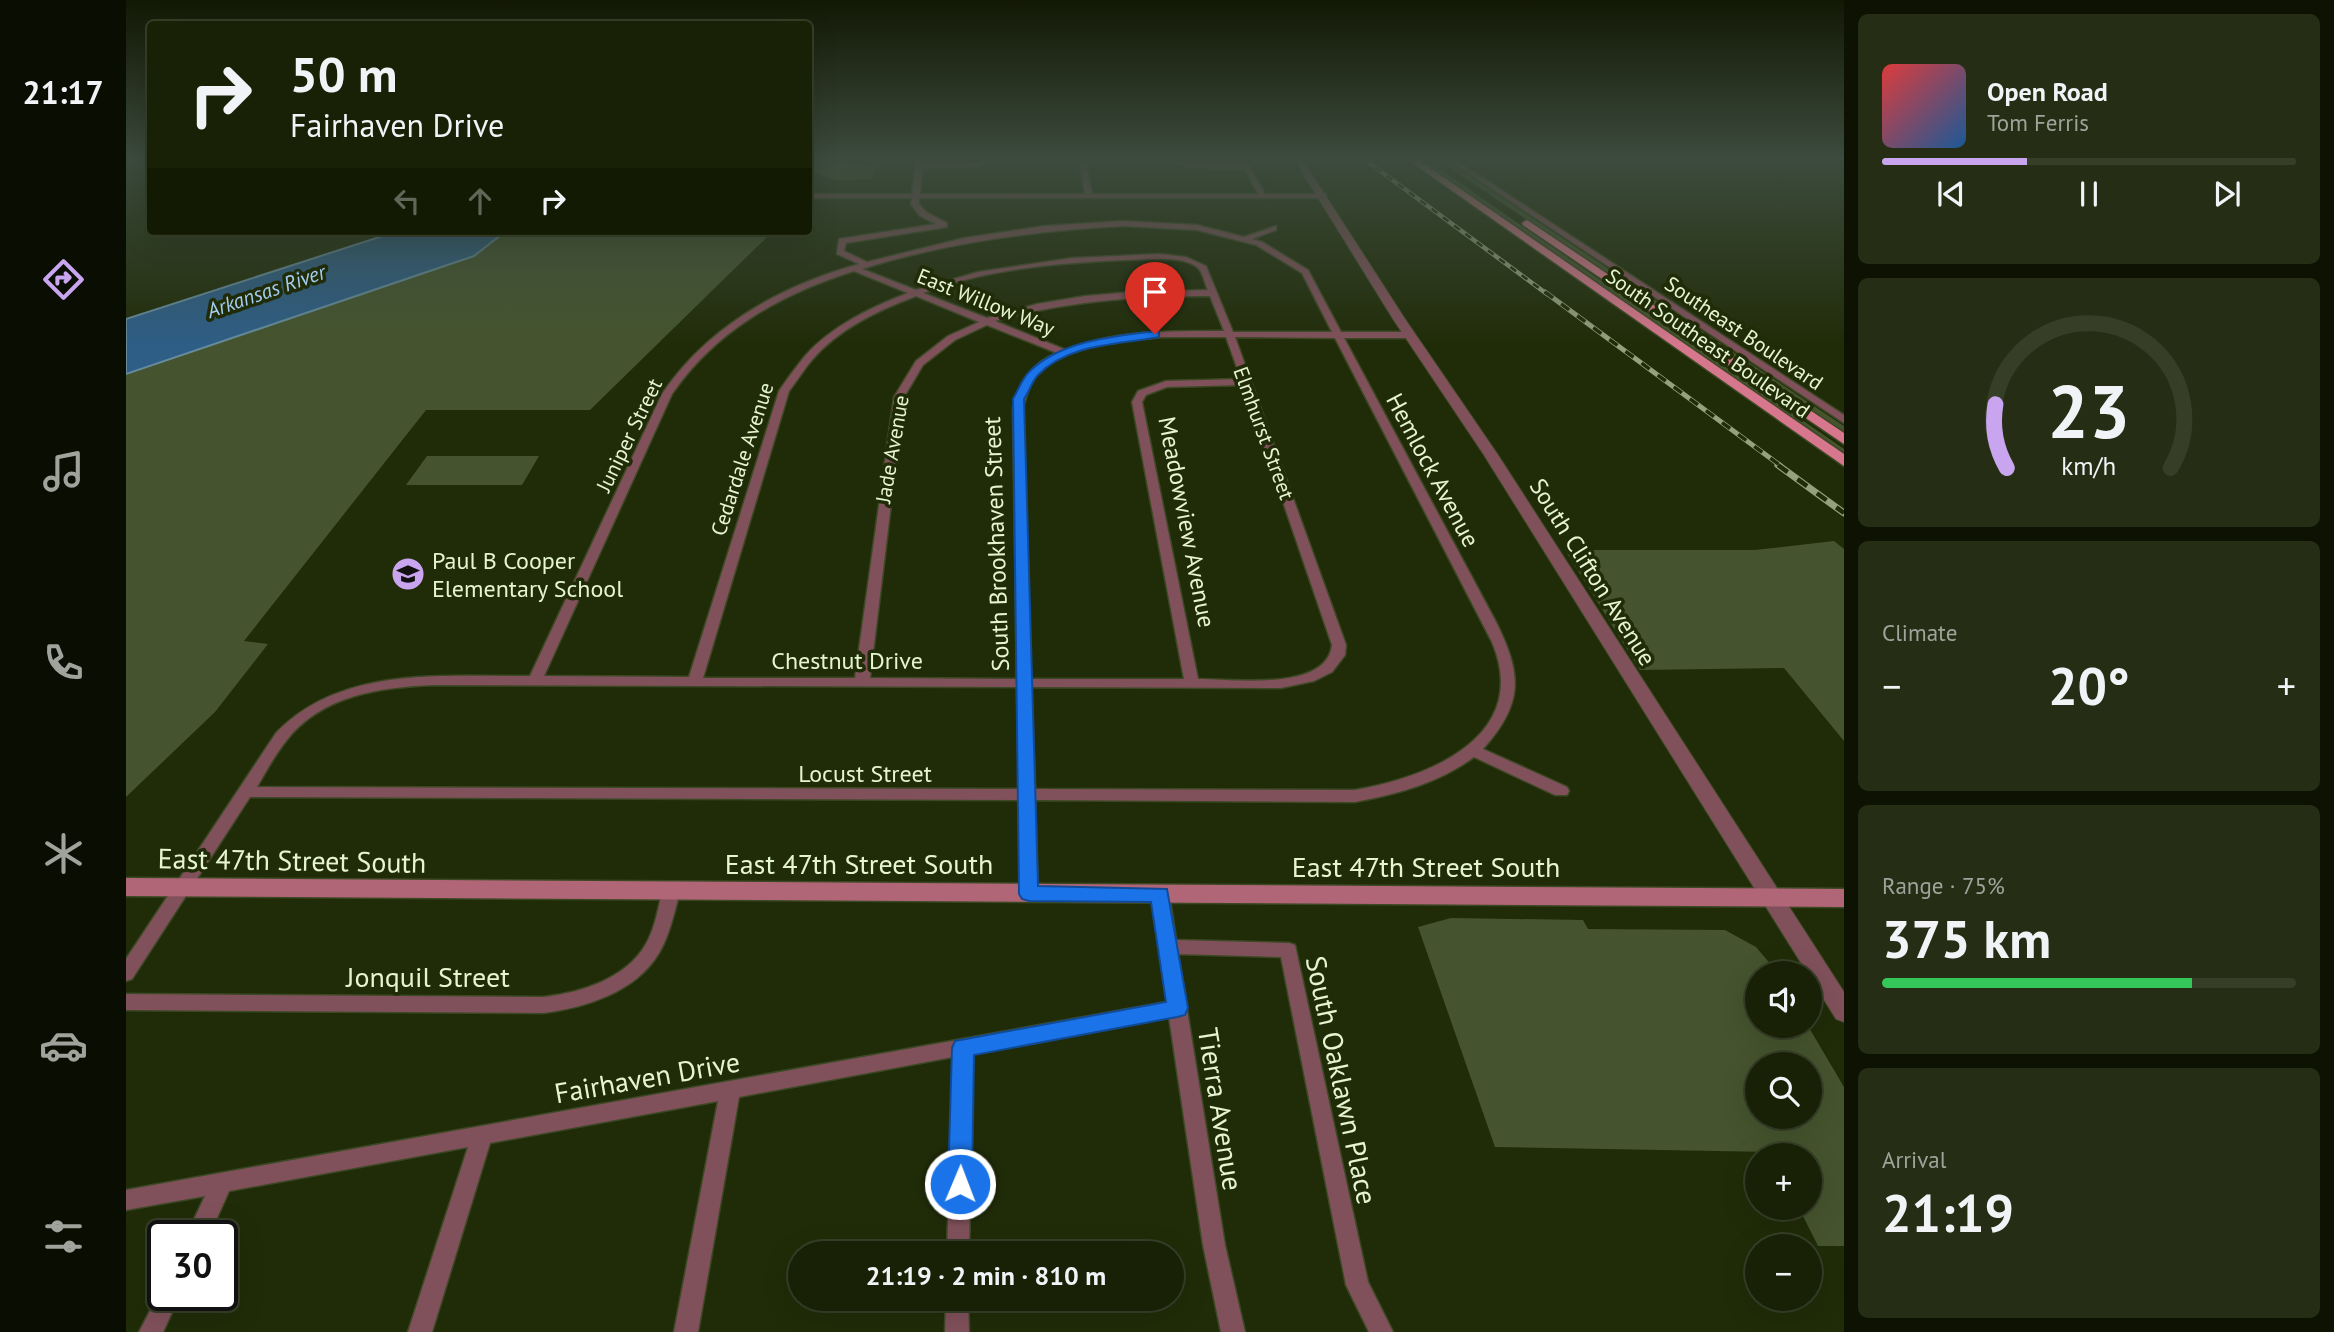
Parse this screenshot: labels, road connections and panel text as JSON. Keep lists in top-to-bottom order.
{
  "streets": {
    "main road": ["South Southeast Boulevard", "East 47th Street South"],
    "street": [
      "East Willow Way",
      "Southeast Boulevard",
      "Elmhurst Street",
      "Juniper Street",
      "Jade Avenue",
      "Cedardale Avenue",
      "Hemlock Avenue",
      "Meadowview Avenue",
      "South Brookhaven Street",
      "South Clifton Avenue",
      "Chestnut Drive",
      "Locust Street",
      "Jonquil Street",
      "Fairhaven Drive",
      "South Oaklawn Place",
      "Tierra Avenue"
    ]
  },
  "crossings": [
    ["East Willow Way", "Juniper Street"],
    ["East Willow Way", "Jade Avenue"],
    ["East Willow Way", "Cedardale Avenue"],
    ["East Willow Way", "South Brookhaven Street"],
    ["Elmhurst Street", "Jade Avenue"],
    ["Elmhurst Street", "Cedardale Avenue"],
    ["Elmhurst Street", "Meadowview Avenue"],
    ["Elmhurst Street", "South Brookhaven Street"],
    ["Elmhurst Street", "Chestnut Drive"],
    ["Juniper Street", "Hemlock Avenue"],
    ["Juniper Street", "Chestnut Drive"],
    ["Jade Avenue", "Chestnut Drive"],
    ["Cedardale Avenue", "Chestnut Drive"],
    ["Hemlock Avenue", "South Brookhaven Street"],
    ["Hemlock Avenue", "Locust Street"],
    ["Meadowview Avenue", "Chestnut Drive"],
    ["South Brookhaven Street", "South Clifton Avenue"],
    ["South Brookhaven Street", "Chestnut Drive"],
    ["South Brookhaven Street", "Locust Street"],
    ["South Brookhaven Street", "East 47th Street South"],
    ["South Clifton Avenue", "East 47th Street South"],
    ["Chestnut Drive", "Locust Street"],
    ["East 47th Street South", "Jonquil Street"],
    ["East 47th Street South", "Tierra Avenue"],
    ["Fairhaven Drive", "Tierra Avenue"],
    ["South Oaklawn Place", "Tierra Avenue"]
  ],
  "water": ["Arkansas River"],
  "places": {
    "school or university": ["Paul B Cooper Elementary School"]
  },
  "page": {
    "tabs": "21:17",
    "turn": ["50 m", "Fairhaven Drive"],
    "song": ["Open Road", "Tom Ferris"],
    "tile": [
      "Climate",
      ["Range · 75%", "375 km"],
      ["Arrival", "21:19"]
    ],
    "heat": ["−", "20°", "+"],
    "map_buttons": ["+", "−"],
    "limit": "30",
    "trip": "21:19 · 2 min · 810 m",
    "gauge": ["23", "km/h"]
  }
}
